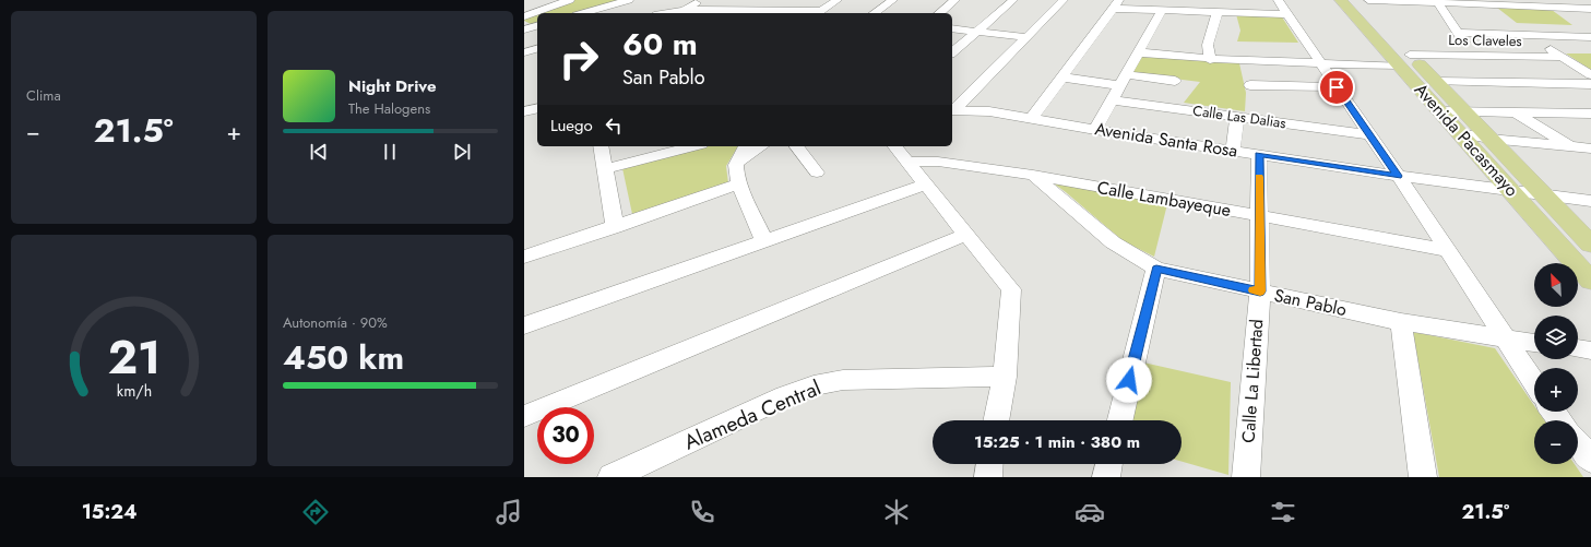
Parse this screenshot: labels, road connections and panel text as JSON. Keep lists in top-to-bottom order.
{
  "streets": {
    "main road": ["Avenida Pacasmayo"],
    "street": [
      "Los Claveles",
      "Calle Las Dalias",
      "Avenida Santa Rosa",
      "Calle Lambayeque",
      "San Pablo",
      "Calle La Libertad",
      "Alameda Central"
    ]
  },
  "crossings": [
    ["Los Claveles", "Avenida Pacasmayo"],
    ["Avenida Santa Rosa", "Avenida Pacasmayo"],
    ["Avenida Santa Rosa", "Calle La Libertad"],
    ["Calle Lambayeque", "San Pablo"],
    ["Calle Lambayeque", "Calle La Libertad"],
    ["San Pablo", "Calle La Libertad"]
  ],
  "north": "top left",
  "page": {
    "tile": [
      "Clima",
      ["Autonomía · 90%", "450 km"]
    ],
    "turn": ["60 m", "San Pablo"],
    "song": ["Night Drive", "The Halogens"],
    "then": "Luego",
    "heat": ["−", "21.5°", "+"],
    "map_buttons": ["+", "−"],
    "limit": "30",
    "trip": "15:25 · 1 min · 380 m",
    "tabs": ["15:24", "21.5°"],
    "gauge": ["21", "km/h"]
  }
}
